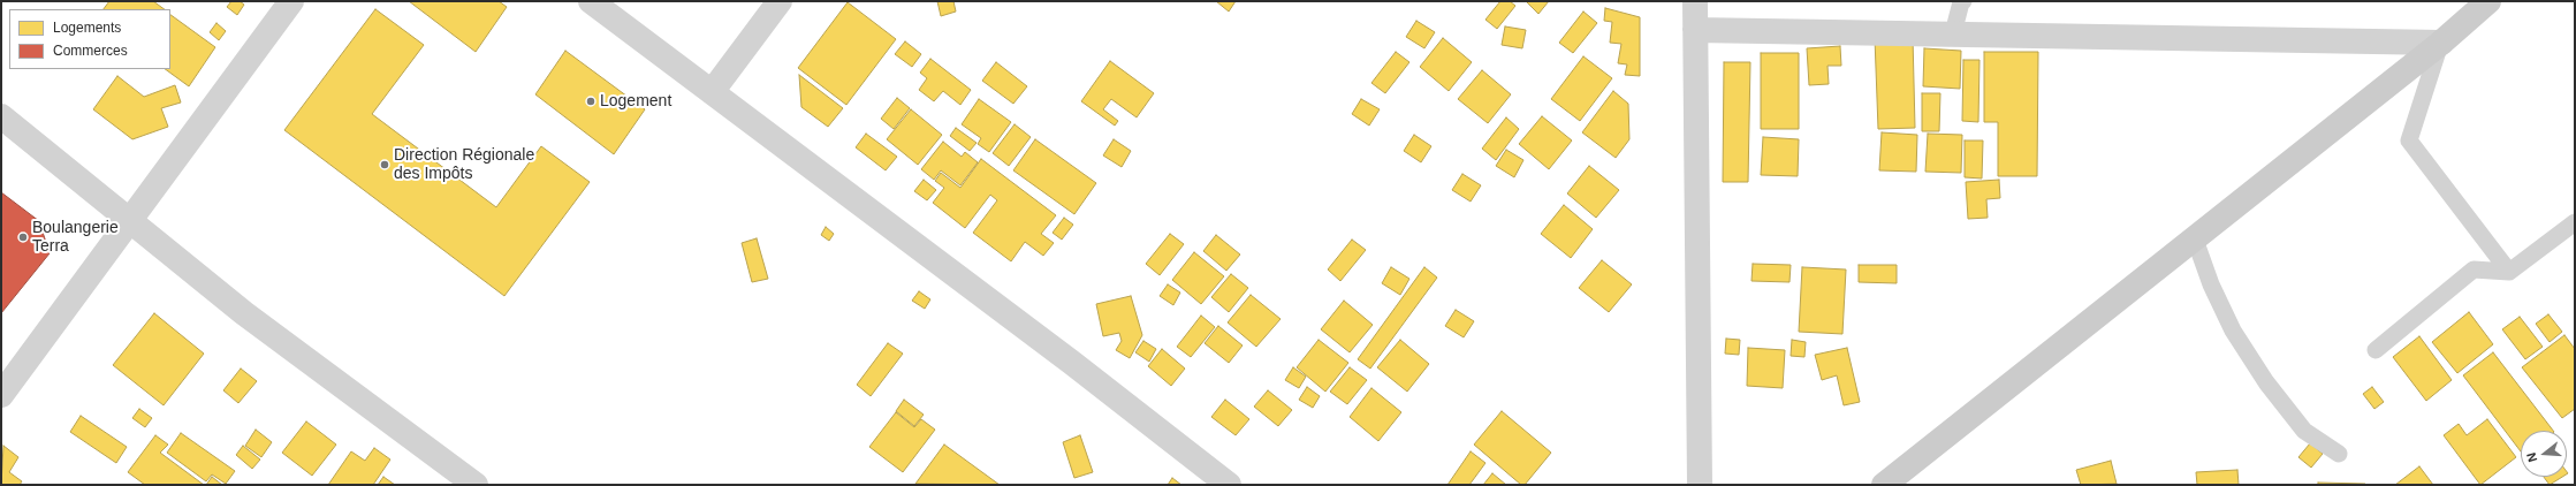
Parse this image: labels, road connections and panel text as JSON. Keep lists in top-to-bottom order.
{
  "places": ["Logement", "Direction Régionale des Impôts", "Boulangerie Terra"],
  "legend": ["Logements", "Commerces"],
  "north": "left"
}
